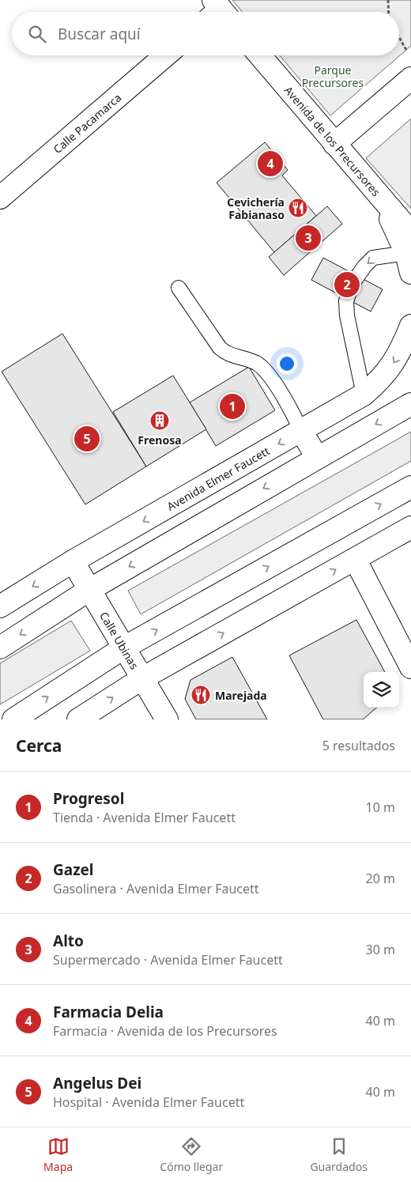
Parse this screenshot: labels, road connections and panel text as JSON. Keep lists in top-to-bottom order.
{
  "streets": {
    "main road": [
      "Calle Pacamarca",
      "Avenida de los Precursores",
      "Avenida Elmer Faucett",
      "Calle Ubinas"
    ]
  },
  "crossings": [
    ["Avenida Elmer Faucett", "Calle Ubinas"]
  ],
  "parks": ["Parque Precursores"],
  "places": {
    "restaurant": ["Cevichería Fabianaso", "Marejada"],
    "building": ["Frenosa"]
  },
  "page": {
    "search": "Buscar aquí",
    "pins": [
      "4",
      "3",
      "2",
      "1",
      "5"
    ],
    "heading": ["Cerca", "5 resultados"],
    "list": [
      {
        "mark": "1",
        "name": "Progresol",
        "note": "Tienda · Avenida Elmer Faucett",
        "value": "10 m"
      },
      {
        "mark": "2",
        "name": "Gazel",
        "note": "Gasolinera · Avenida Elmer Faucett",
        "value": "20 m"
      },
      {
        "mark": "3",
        "name": "Alto",
        "note": "Supermercado · Avenida Elmer Faucett",
        "value": "30 m"
      },
      {
        "mark": "4",
        "name": "Farmacia Delia",
        "note": "Farmacia · Avenida de los Precursores",
        "value": "40 m"
      },
      {
        "mark": "5",
        "name": "Angelus Dei",
        "note": "Hospital · Avenida Elmer Faucett",
        "value": "40 m"
      }
    ],
    "nav": ["Mapa", "Cómo llegar", "Guardados"]
  }
}
